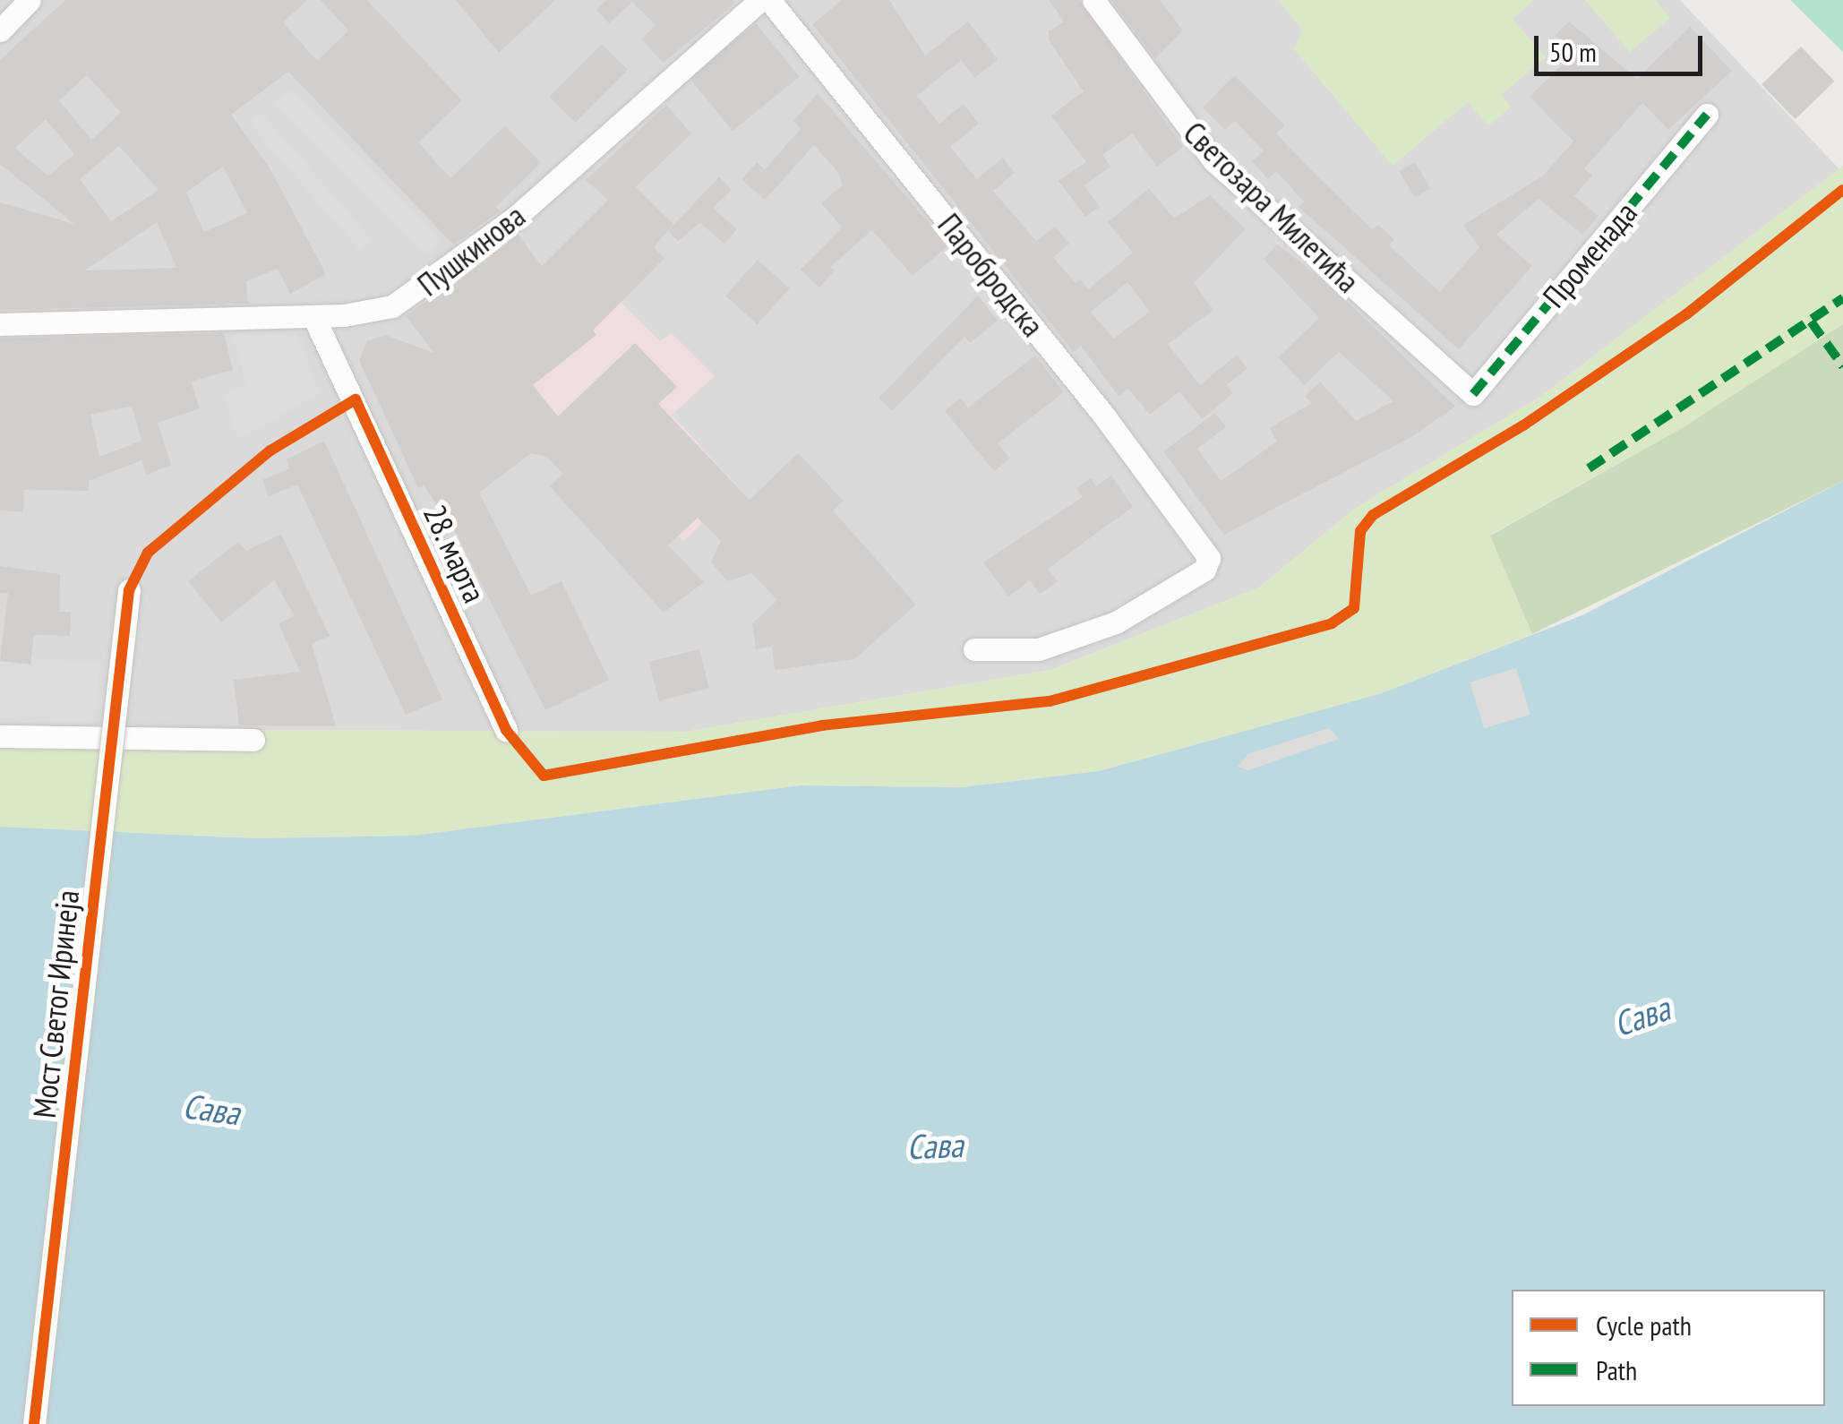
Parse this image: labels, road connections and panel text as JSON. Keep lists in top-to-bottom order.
{
  "streets": {
    "street": [
      "Светозара Милетића",
      "Пушкинова",
      "Променада",
      "Паробродска",
      "28. марта",
      "Мост Светог Иринеја"
    ]
  },
  "crossings": [
    ["Светозара Милетића", "Променада"],
    ["Пушкинова", "28. марта"]
  ],
  "water": ["Сава"],
  "legend": ["Cycle path", "Path"],
  "scale_bar": "50 m"
}
